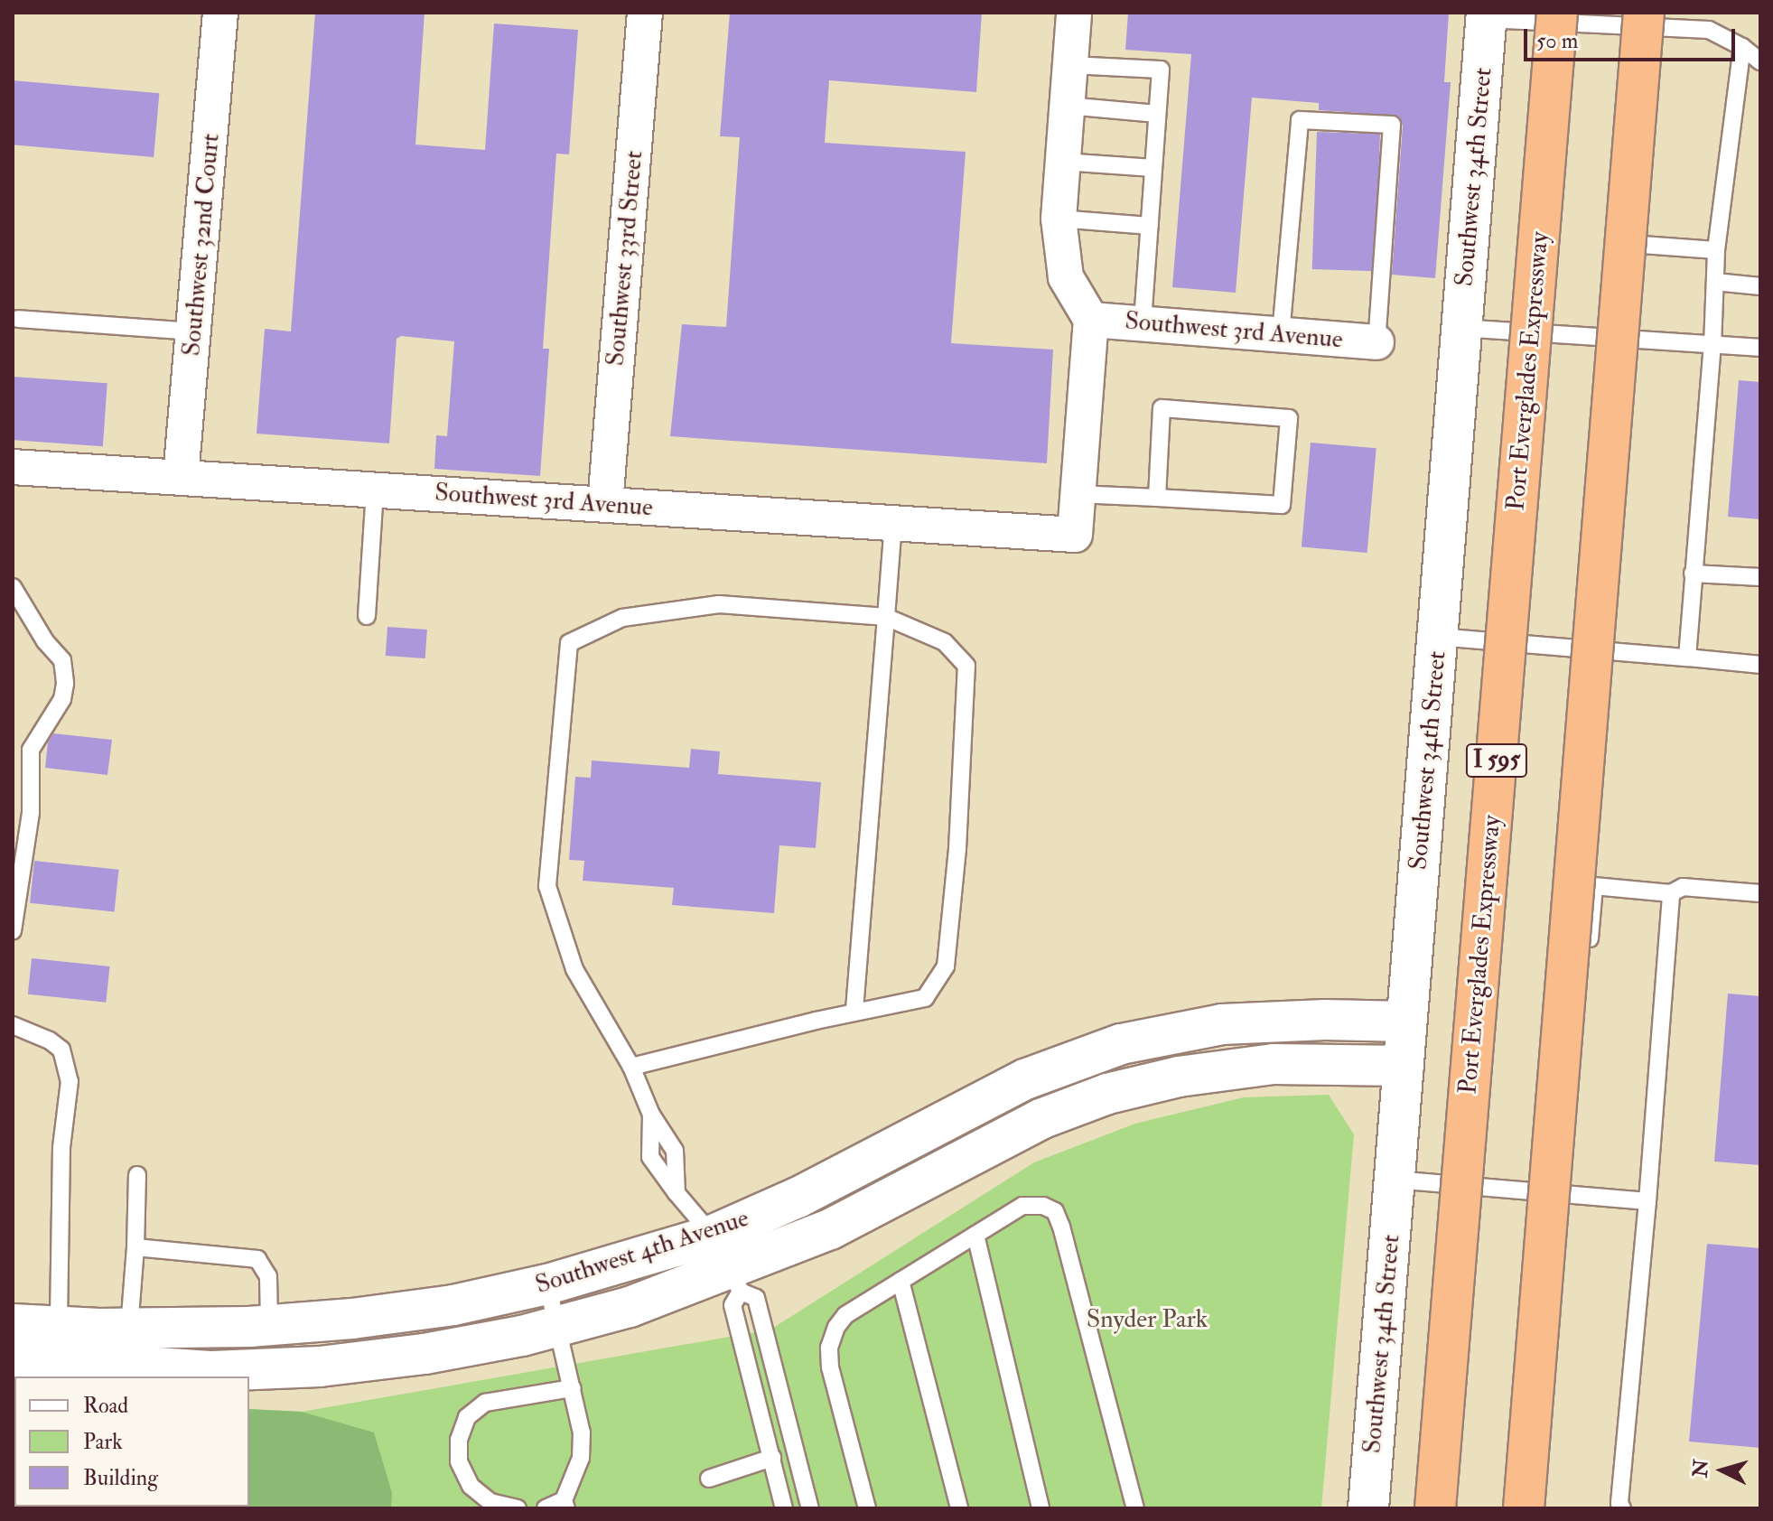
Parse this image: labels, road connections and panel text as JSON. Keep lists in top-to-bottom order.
{
  "streets": {
    "highway": ["Port Everglades Expressway", "I 595"],
    "street": [
      "Southwest 34th Street",
      "Southwest 32nd Court",
      "Southwest 33rd Street",
      "Southwest 3rd Avenue",
      "Southwest 4th Avenue"
    ]
  },
  "crossings": [
    ["Southwest 34th Street", "Southwest 4th Avenue"],
    ["Southwest 32nd Court", "Southwest 3rd Avenue"],
    ["Southwest 33rd Street", "Southwest 3rd Avenue"]
  ],
  "parks": ["Snyder Park"],
  "legend": ["Road", "Park", "Building"],
  "scale_bar": "50 m",
  "north": "left"
}
